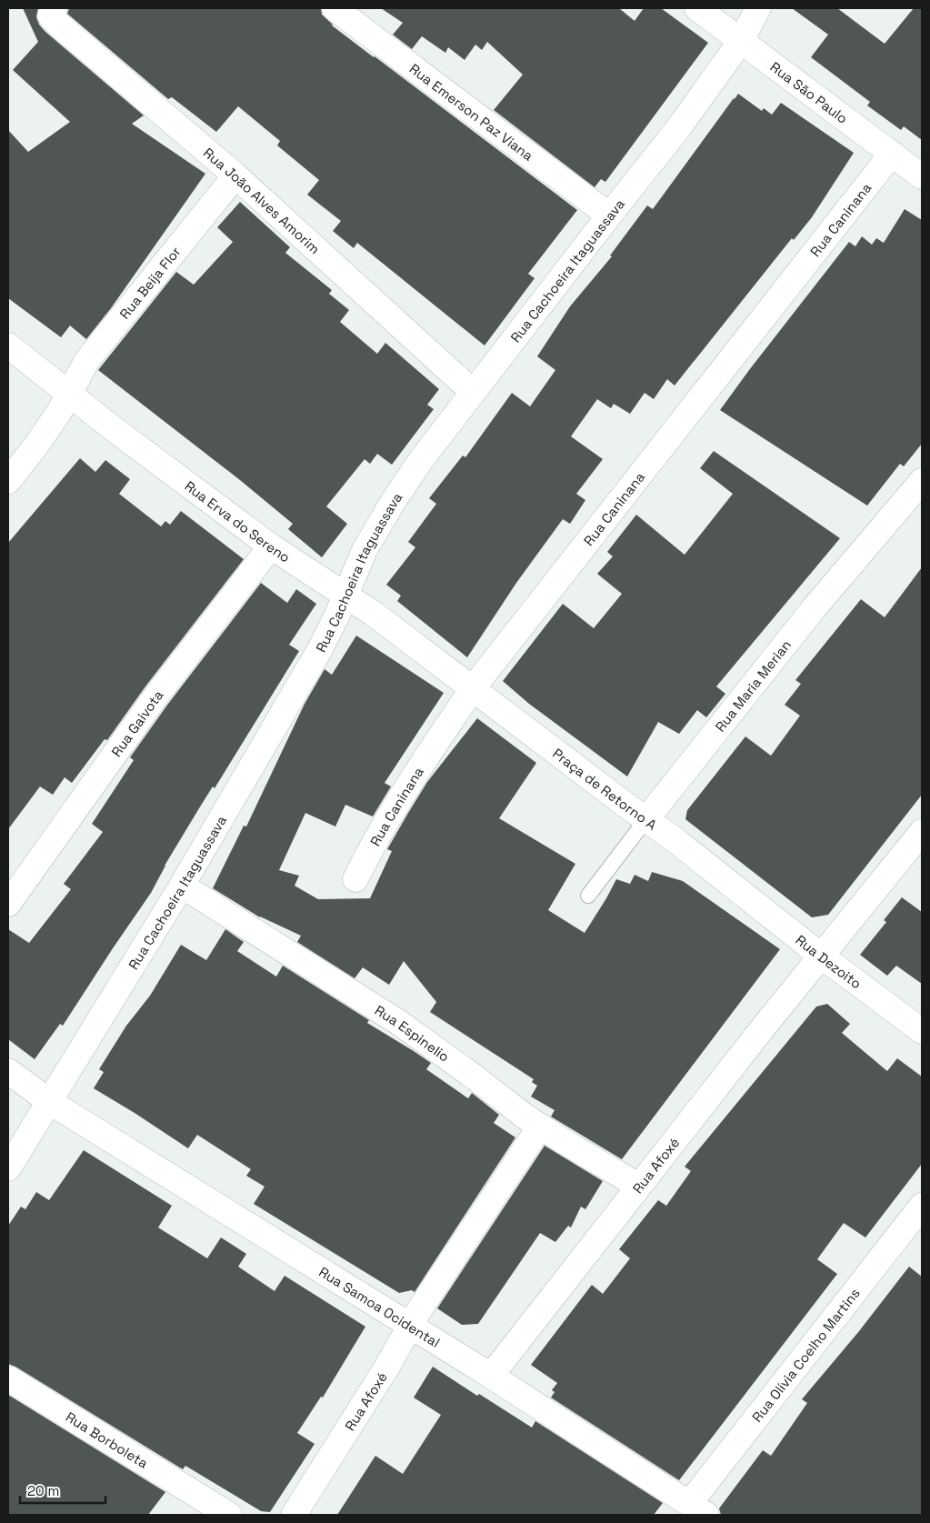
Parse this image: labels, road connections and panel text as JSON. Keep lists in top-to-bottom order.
{
  "streets": {
    "street": [
      "Rua São Paulo",
      "Rua Emerson Paz Viana",
      "Rua João Alves Amorim",
      "Rua Caninana",
      "Rua Cachoeira Itaguassava",
      "Rua Beija Flor",
      "Rua Erva do Sereno",
      "Rua Maria Merian",
      "Rua Gaivota",
      "Praça de Retorno A",
      "Rua Dezoito",
      "Rua Espinelio",
      "Rua Afoxé",
      "Rua Samoa Ocidental",
      "Rua Olívia Coelho Martins",
      "Rua Borboleta"
    ]
  },
  "crossings": [
    ["Rua São Paulo", "Rua Caninana"],
    ["Rua São Paulo", "Rua Cachoeira Itaguassava"],
    ["Rua Emerson Paz Viana", "Rua Cachoeira Itaguassava"],
    ["Rua João Alves Amorim", "Rua Cachoeira Itaguassava"],
    ["Rua João Alves Amorim", "Rua Beija Flor"],
    ["Rua Caninana", "Rua Erva do Sereno"],
    ["Rua Caninana", "Praça de Retorno A"],
    ["Rua Cachoeira Itaguassava", "Rua Erva do Sereno"],
    ["Rua Cachoeira Itaguassava", "Rua Espinelio"],
    ["Rua Cachoeira Itaguassava", "Rua Samoa Ocidental"],
    ["Rua Beija Flor", "Rua Erva do Sereno"],
    ["Rua Erva do Sereno", "Rua Gaivota"],
    ["Rua Erva do Sereno", "Praça de Retorno A"],
    ["Rua Maria Merian", "Praça de Retorno A"],
    ["Praça de Retorno A", "Rua Dezoito"],
    ["Rua Dezoito", "Rua Afoxé"],
    ["Rua Espinelio", "Rua Afoxé"],
    ["Rua Afoxé", "Rua Samoa Ocidental"],
    ["Rua Samoa Ocidental", "Rua Olívia Coelho Martins"]
  ],
  "scale_bar": "20 m"
}
